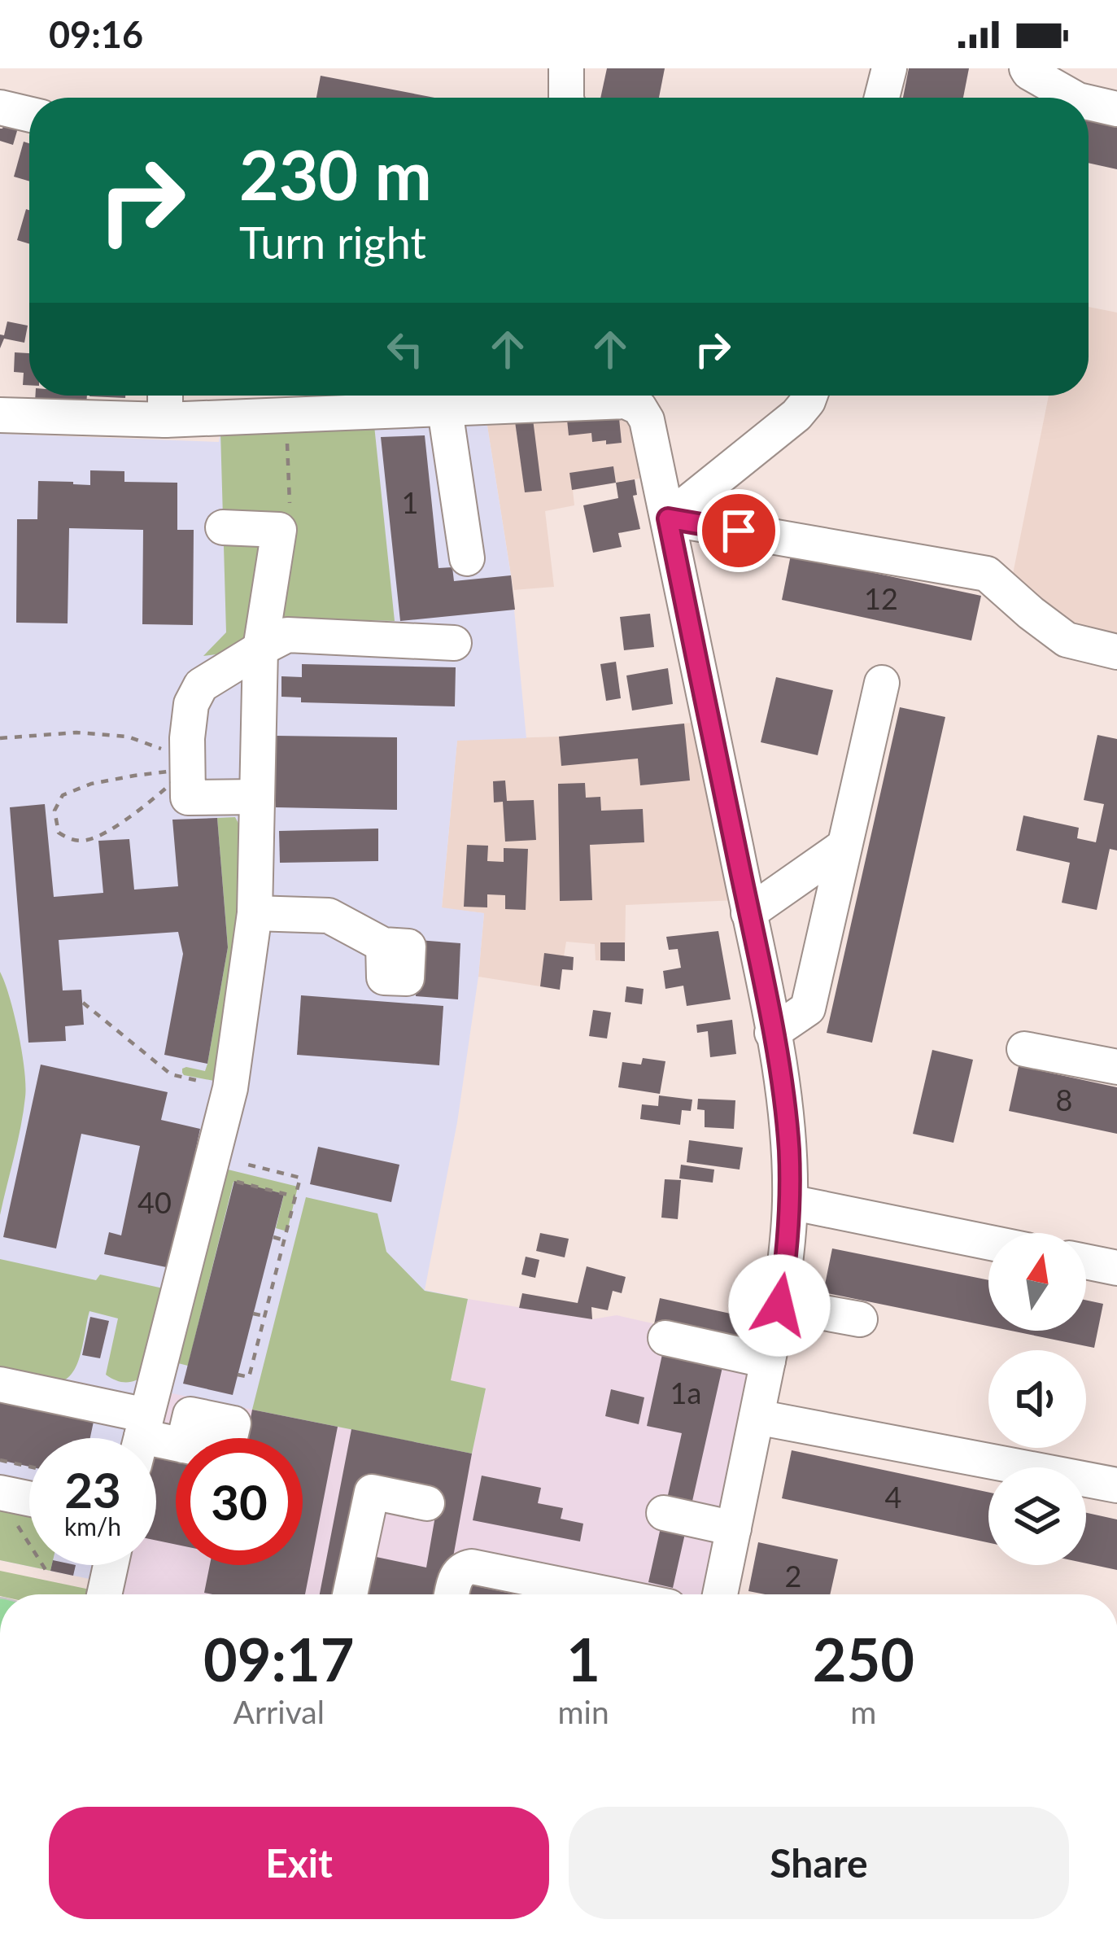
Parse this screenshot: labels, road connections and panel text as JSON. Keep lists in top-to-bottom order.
{
  "house_numbers": [
    "1",
    "12",
    "8",
    "40",
    "1а",
    "4",
    "2"
  ],
  "north": "top",
  "page": {
    "status": "09:16",
    "turn": ["230 m", "Turn right"],
    "speed": "23 km/h",
    "limit": "30",
    "eta": [
      "09:17",
      "Arrival",
      "1",
      "min",
      "250",
      "m"
    ],
    "buttons": ["Exit", "Share"]
  }
}
